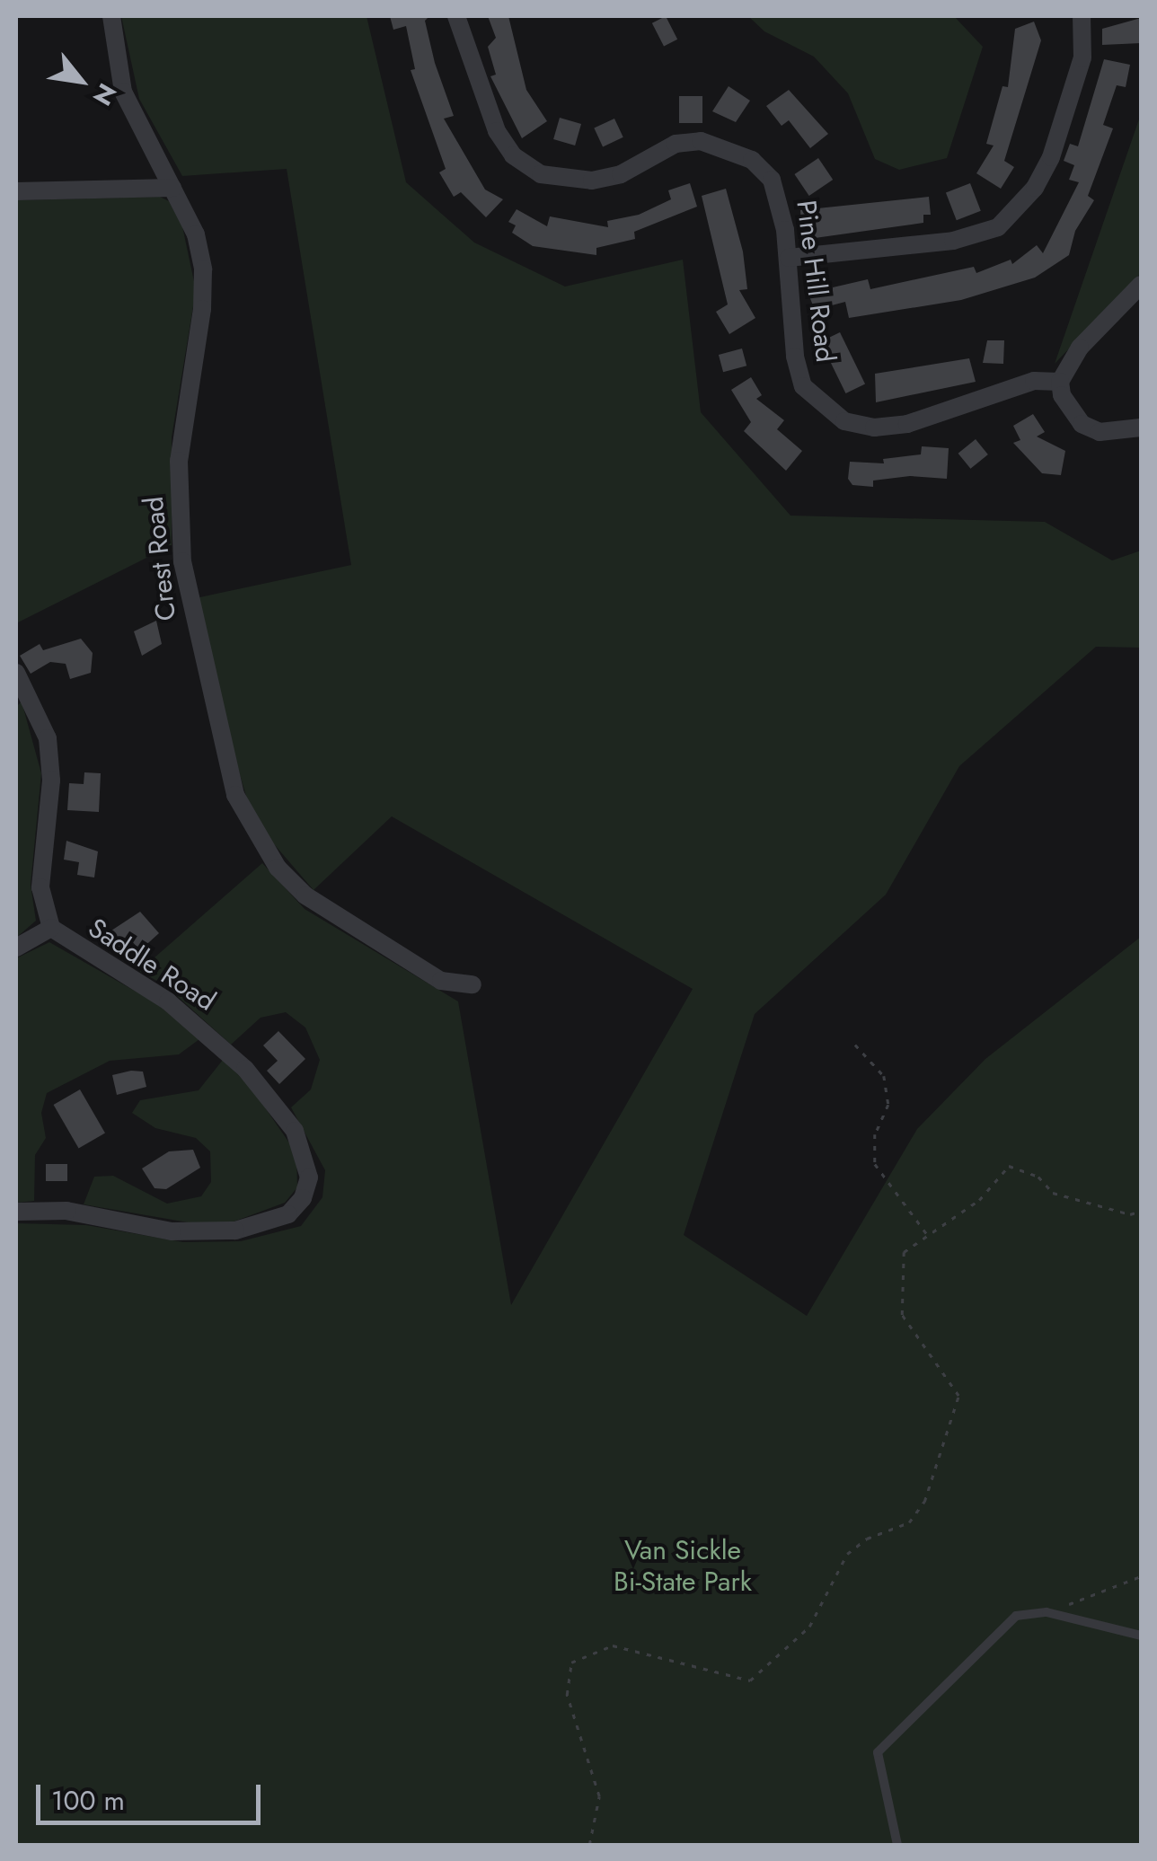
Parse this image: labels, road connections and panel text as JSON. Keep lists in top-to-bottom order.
{
  "streets": {
    "street": ["Pine Hill Road", "Crest Road", "Saddle Road"]
  },
  "parks": ["Van Sickle Bi-State Park"],
  "scale_bar": "100 m",
  "north": "bottom right"
}
